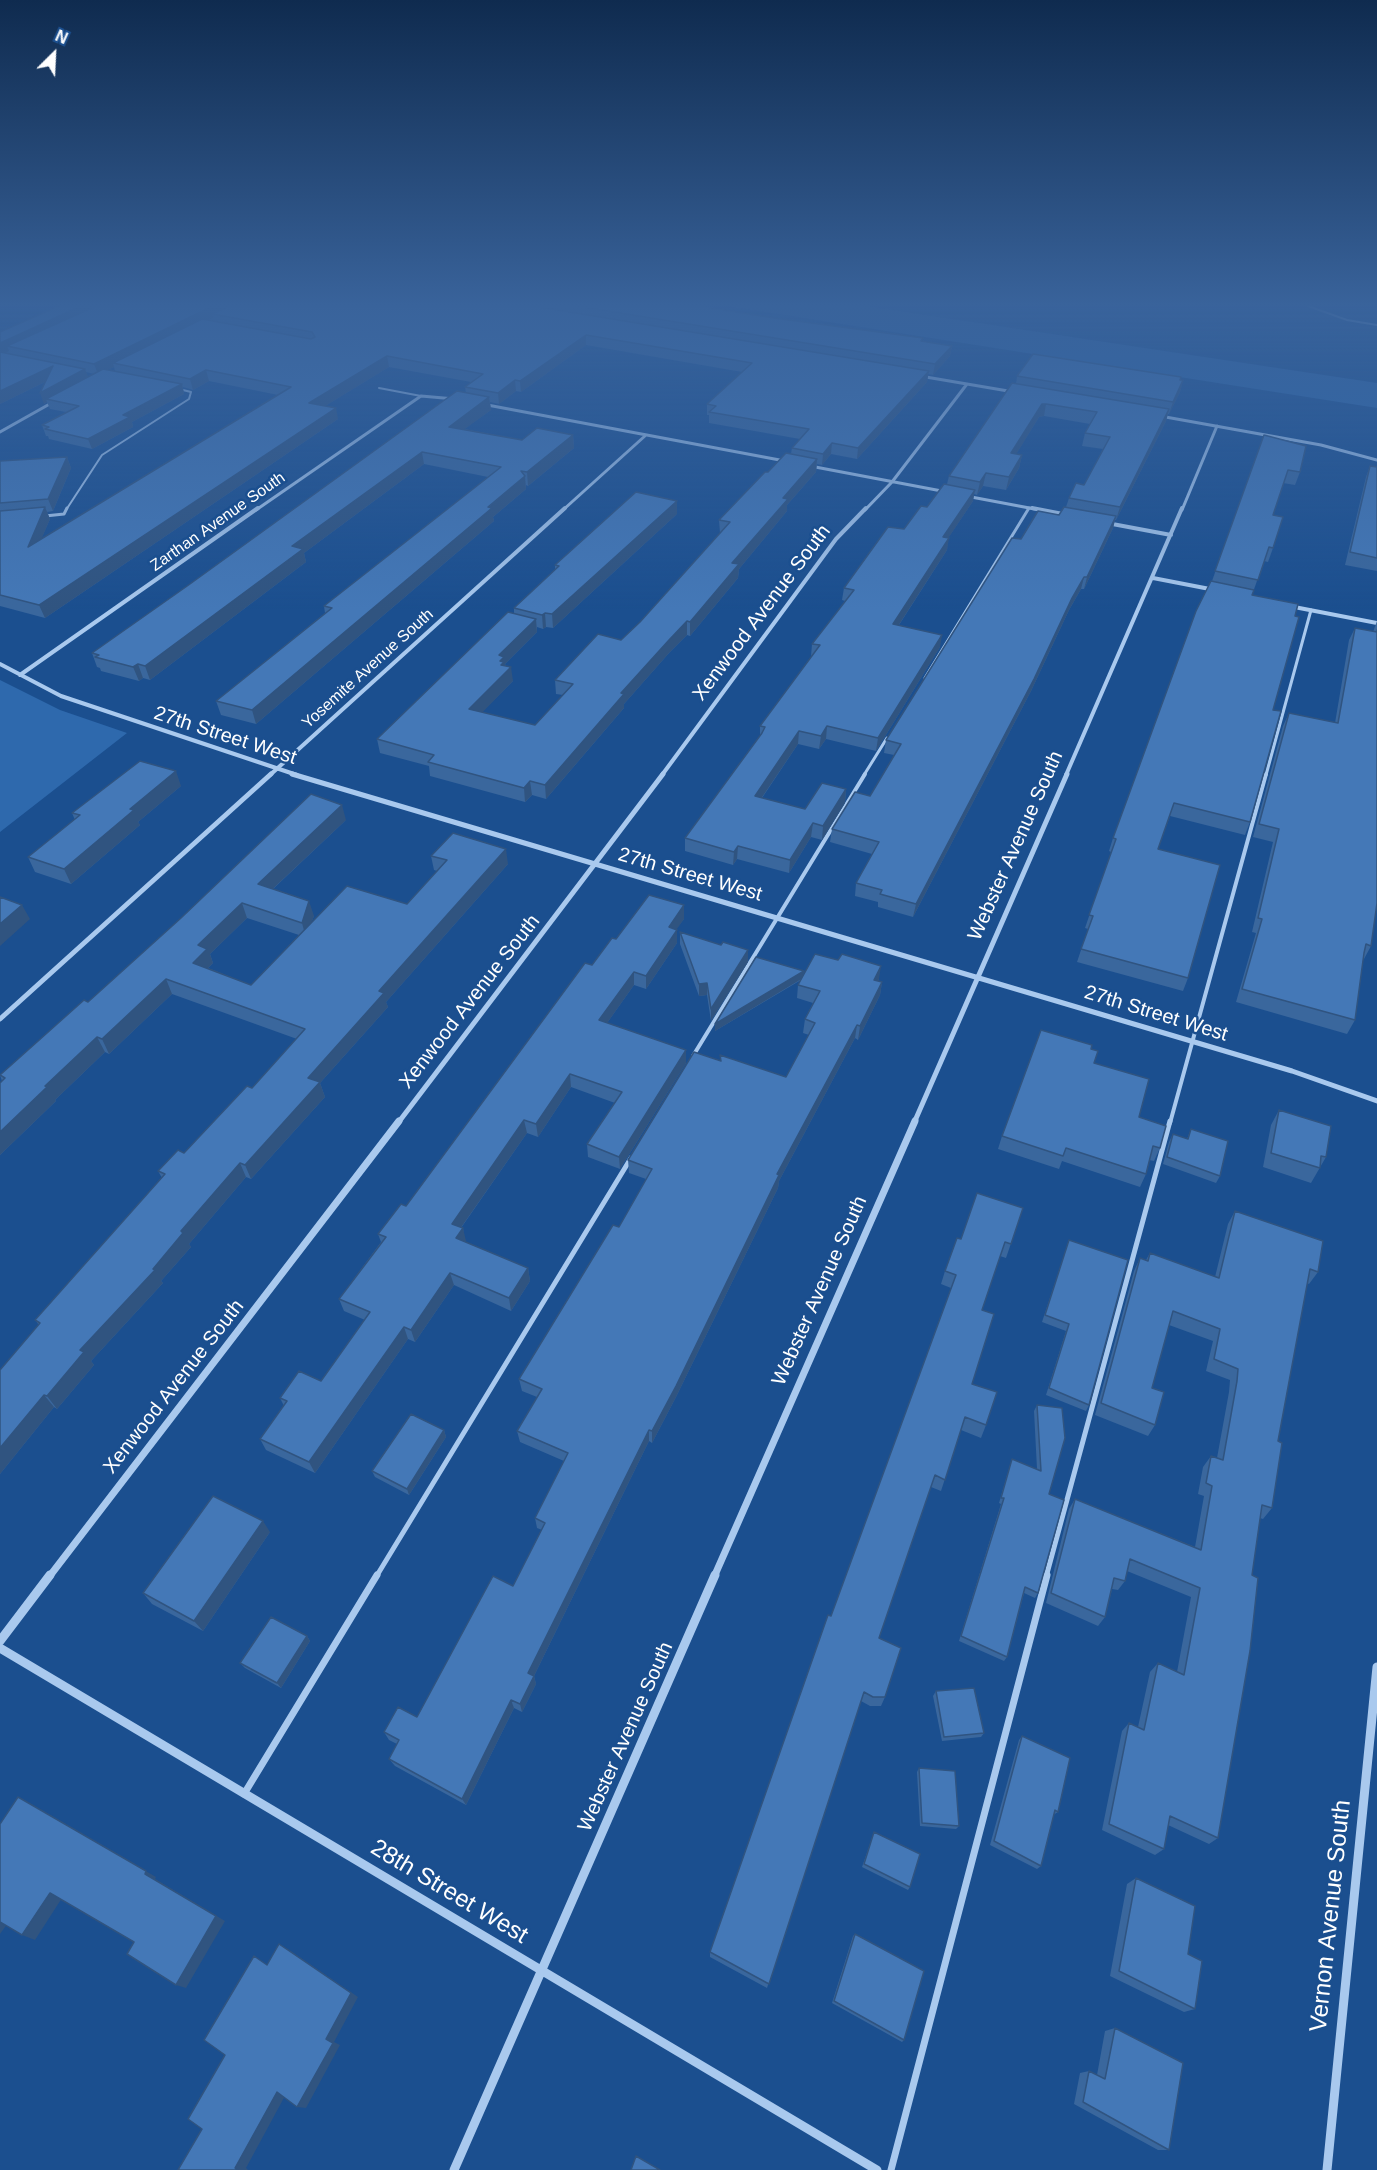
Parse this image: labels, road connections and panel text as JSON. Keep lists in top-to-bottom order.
{
  "streets": {
    "street": [
      "Zarthan Avenue South",
      "Xenwood Avenue South",
      "Yosemite Avenue South",
      "27th Street West",
      "Webster Avenue South",
      "28th Street West",
      "Vernon Avenue South"
    ]
  },
  "crossings": [
    ["Zarthan Avenue South", "27th Street West"],
    ["Xenwood Avenue South", "27th Street West"],
    ["Yosemite Avenue South", "27th Street West"],
    ["27th Street West", "Webster Avenue South"],
    ["Webster Avenue South", "28th Street West"]
  ],
  "north": "top right"
}
